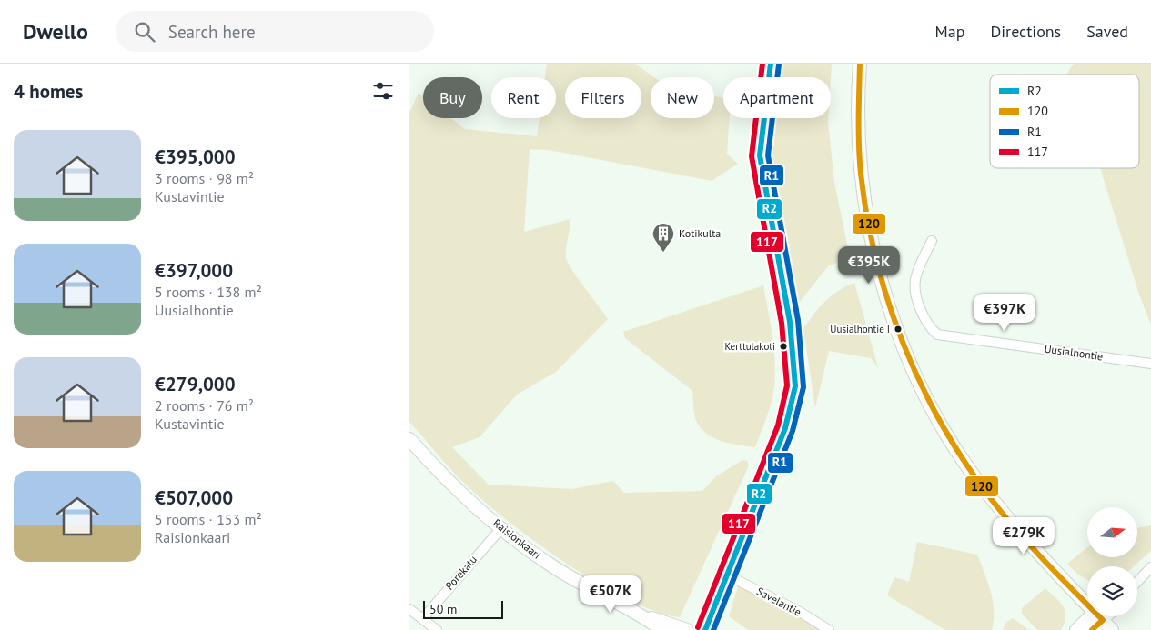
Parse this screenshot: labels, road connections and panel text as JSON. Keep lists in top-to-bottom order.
{
  "streets": {
    "main road": ["Raisionkaari"],
    "street": ["Uusialhontie", "Porekatu", "Savelantie"]
  },
  "crossings": [
    ["Raisionkaari", "Porekatu"]
  ],
  "places": {
    "building": ["Kotikulta"],
    "other": ["Uusialhontie I", "Kerttulakoti"]
  },
  "lines": [
    "transit line R2",
    "transit line 120",
    "transit line 117",
    "transit line R1"
  ],
  "legend": [
    "R2",
    "120",
    "R1",
    "117"
  ],
  "scale_bar": "50 m",
  "north": "right",
  "page": {
    "header": "Dwello",
    "search": "Search here",
    "nav": ["Map", "Directions", "Saved"],
    "heading": "4 homes",
    "chip": [
      "Buy",
      "Rent",
      "Filters",
      "New",
      "Apartment"
    ],
    "list": [
      {
        "name": "€395,000",
        "note": "3 rooms · 98 m² · Kustavintie"
      },
      {
        "name": "€397,000",
        "note": "5 rooms · 138 m² · Uusialhontie"
      },
      {
        "name": "€279,000",
        "note": "2 rooms · 76 m² · Kustavintie"
      },
      {
        "name": "€507,000",
        "note": "5 rooms · 153 m² · Raisionkaari"
      }
    ],
    "price": [
      "€395K",
      "€397K",
      "€279K",
      "€507K"
    ],
    "scale": "50 m"
  }
}
